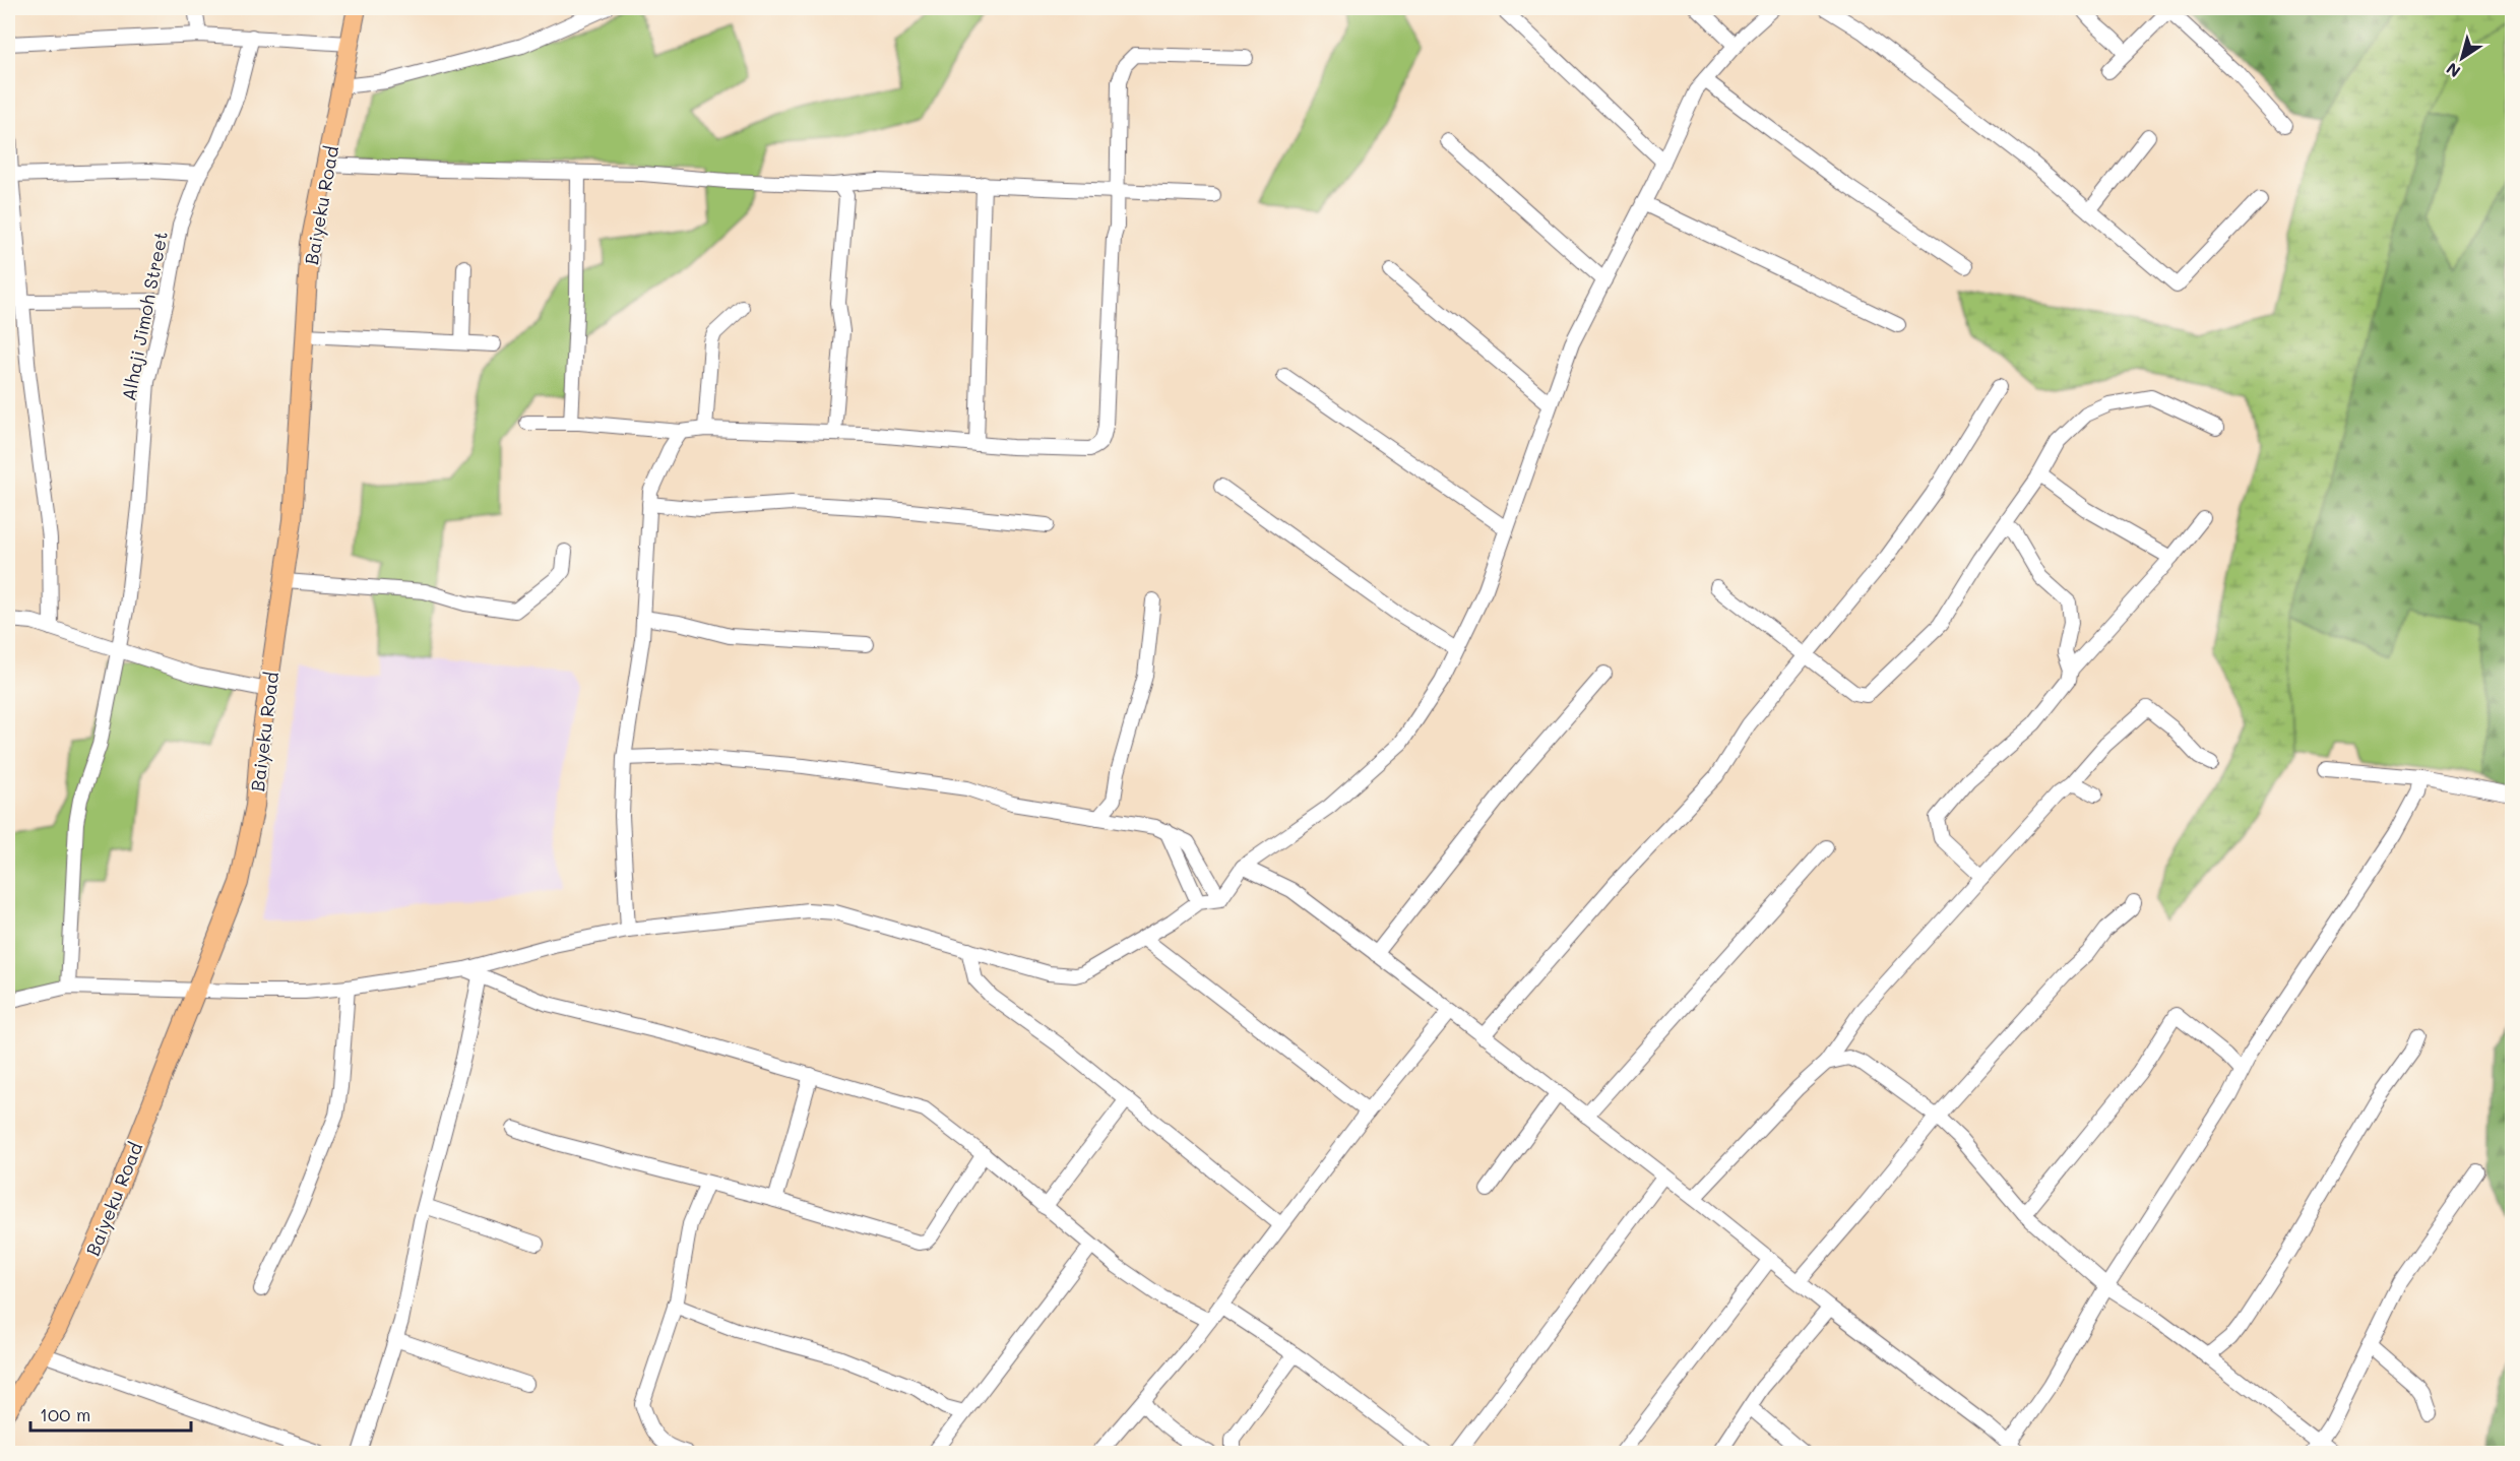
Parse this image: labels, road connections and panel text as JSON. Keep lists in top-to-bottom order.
{
  "streets": {
    "main road": ["Baiyeku Road"],
    "street": ["Alhaji Jimoh Street"]
  },
  "scale_bar": "100 m",
  "north": "bottom left"
}
